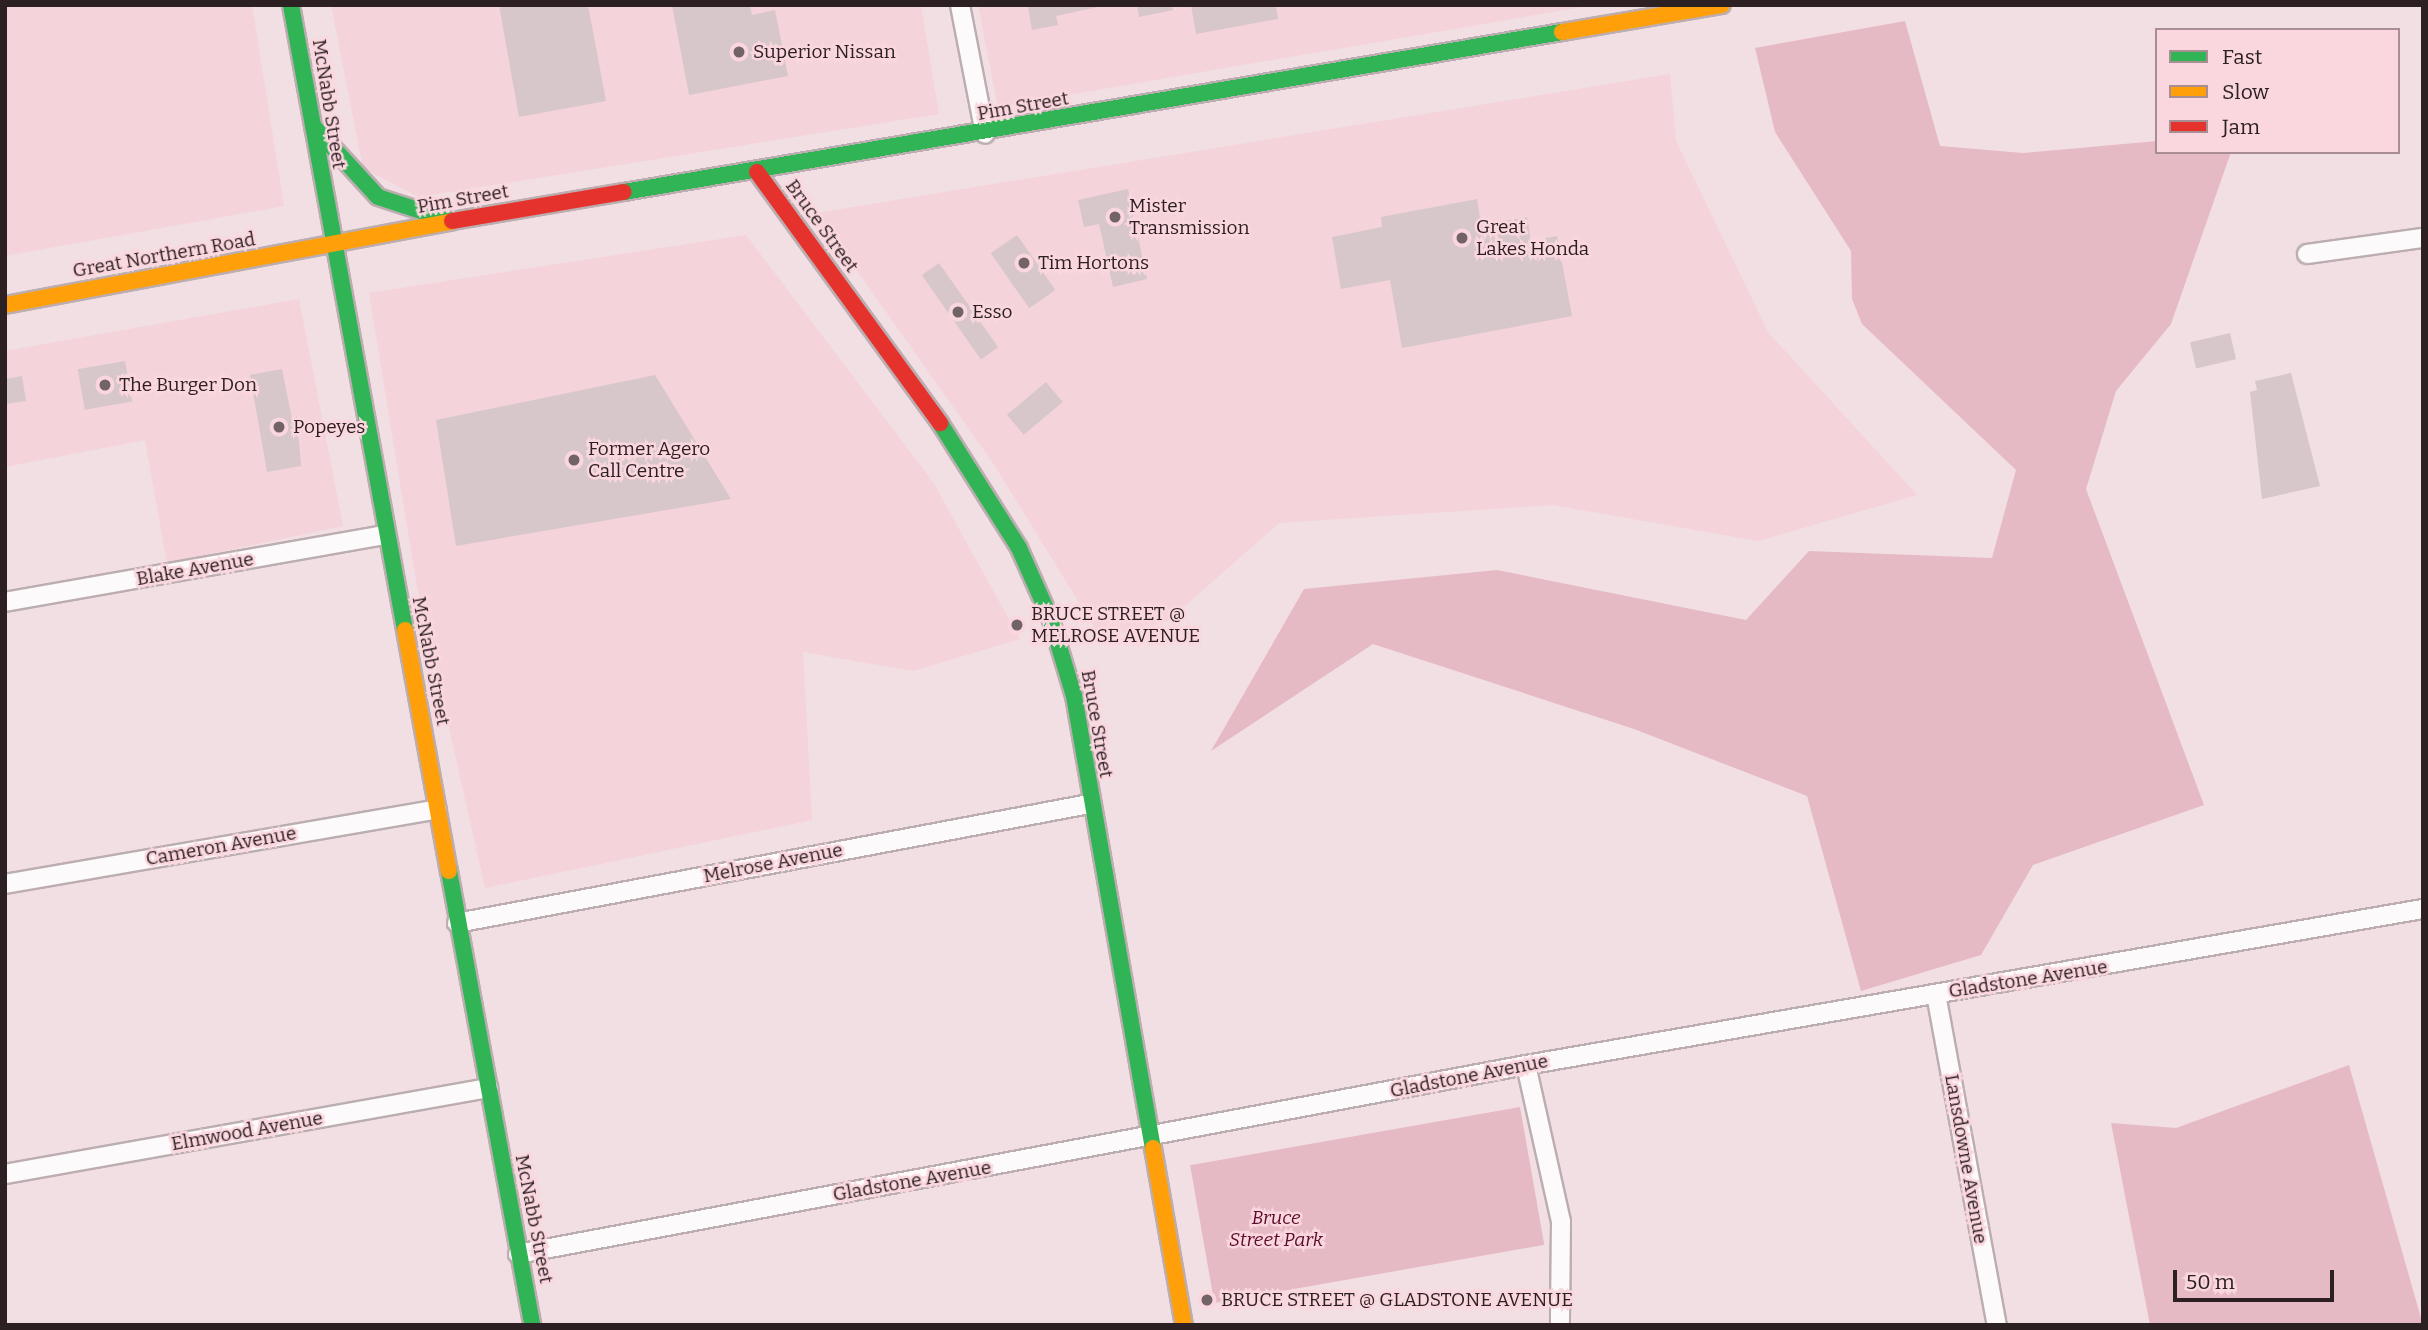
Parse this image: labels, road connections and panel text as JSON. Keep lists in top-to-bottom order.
{
  "streets": {
    "main road": [
      "McNabb Street",
      "Pim Street",
      "Bruce Street",
      "Great Northern Road"
    ],
    "street": [
      "Blake Avenue",
      "Cameron Avenue",
      "Melrose Avenue",
      "Gladstone Avenue",
      "Elmwood Avenue",
      "Lansdowne Avenue"
    ]
  },
  "crossings": [
    ["McNabb Street", "Pim Street"],
    ["McNabb Street", "Great Northern Road"],
    ["McNabb Street", "Blake Avenue"],
    ["McNabb Street", "Cameron Avenue"],
    ["McNabb Street", "Melrose Avenue"],
    ["McNabb Street", "Gladstone Avenue"],
    ["McNabb Street", "Elmwood Avenue"],
    ["Pim Street", "Bruce Street"],
    ["Pim Street", "Great Northern Road"],
    ["Bruce Street", "Melrose Avenue"],
    ["Bruce Street", "Gladstone Avenue"],
    ["Gladstone Avenue", "Lansdowne Avenue"]
  ],
  "parks": ["Bruce Street Park"],
  "places": [
    "Superior Nissan",
    "Mister Transmission",
    "Great Lakes Honda",
    "Tim Hortons",
    "Esso",
    "The Burger Don",
    "Popeyes",
    "Former Agero Call Centre",
    "BRUCE STREET @ MELROSE AVENUE",
    "BRUCE STREET @ GLADSTONE AVENUE"
  ],
  "legend": ["Fast", "Slow", "Jam"],
  "scale_bar": "50 m"
}
